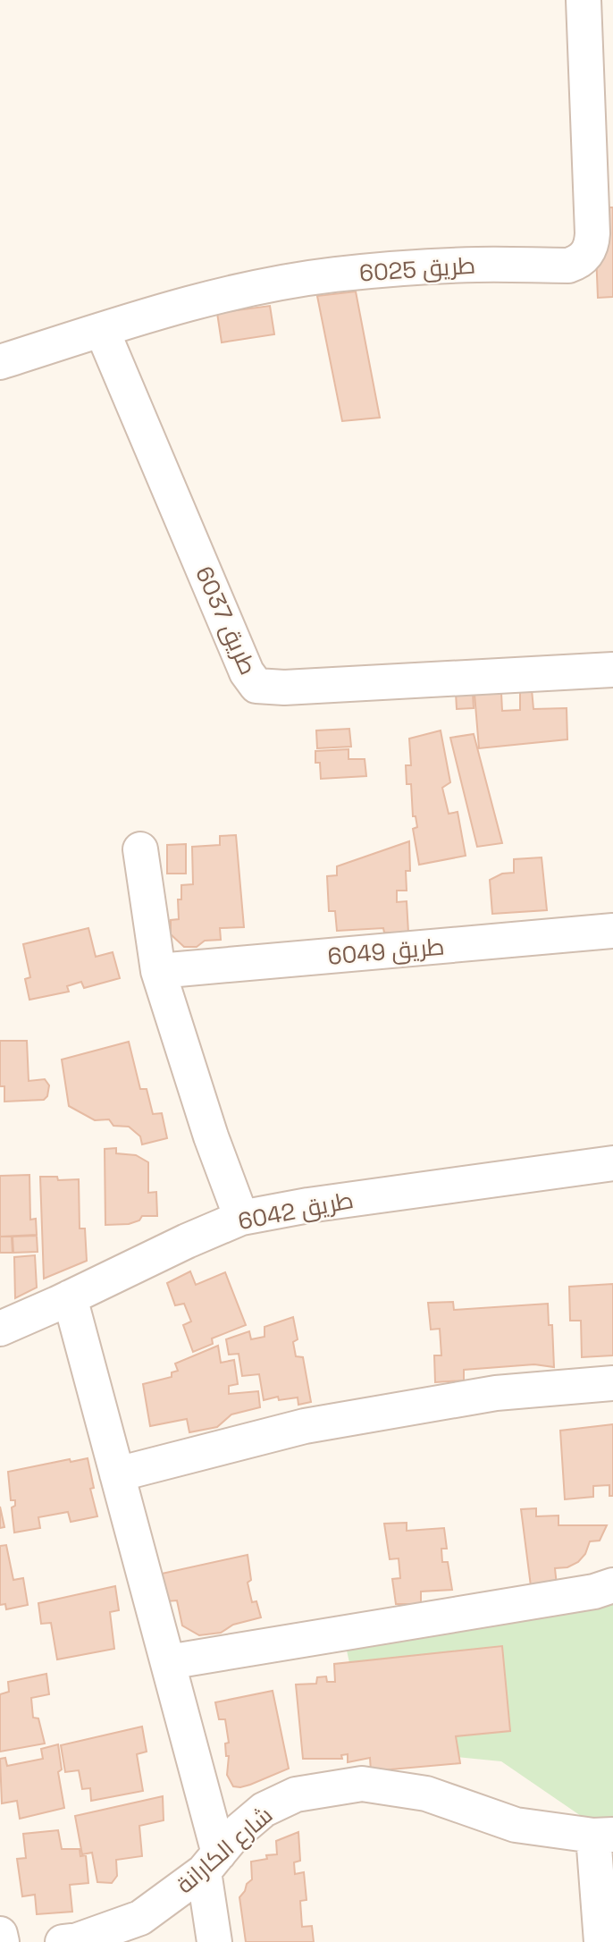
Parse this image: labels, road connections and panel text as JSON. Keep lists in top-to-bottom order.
{
  "streets": {
    "street": [
      "طريق 6025",
      "طريق 6037",
      "طريق 6049",
      "طريق 6042",
      "شارع الكارانة"
    ]
  },
  "crossings": [
    ["طريق 6025", "طريق 6037"]
  ]
}
